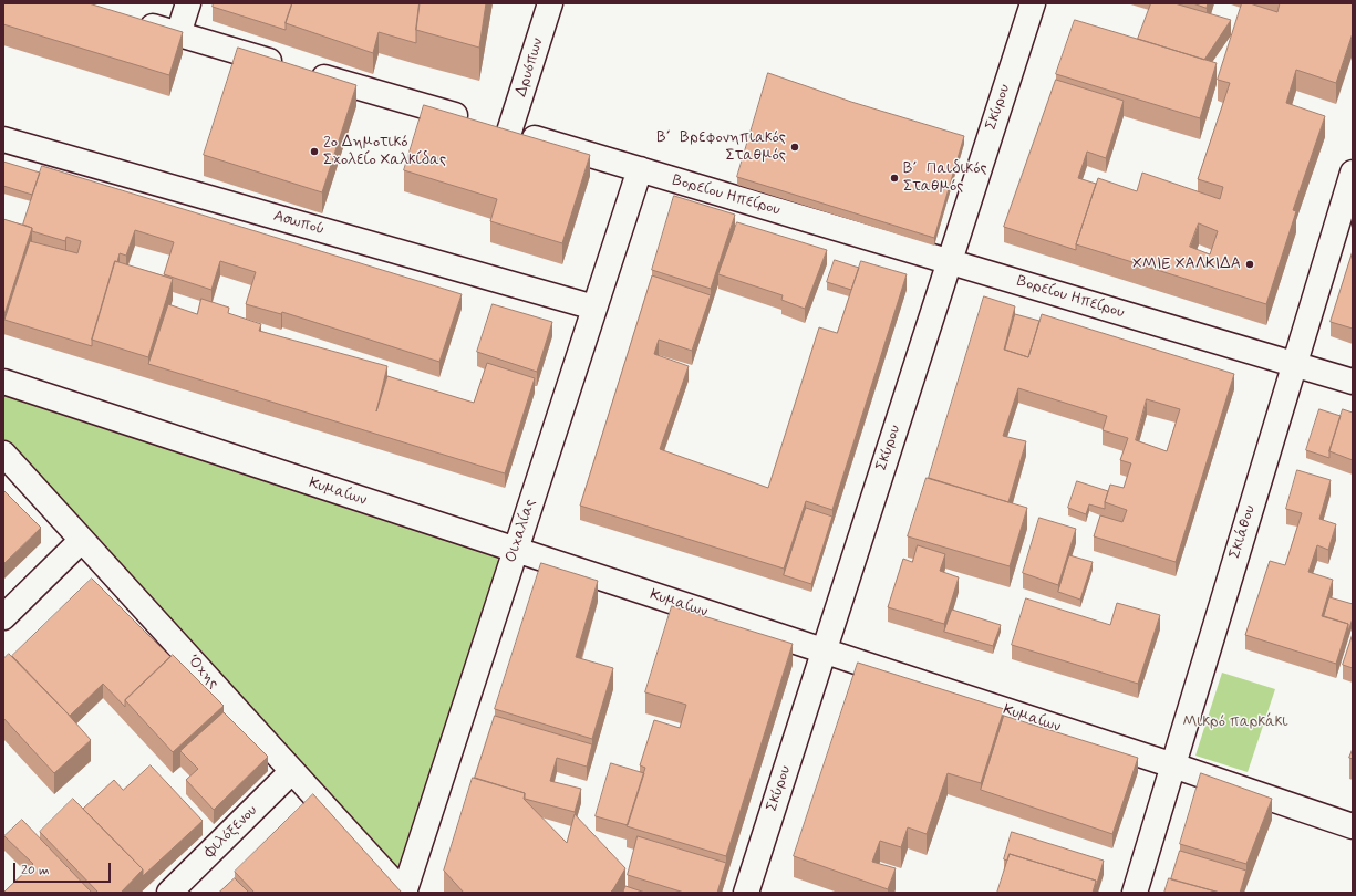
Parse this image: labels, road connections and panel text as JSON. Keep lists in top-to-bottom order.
{
  "streets": {
    "street": [
      "Δρυόπων",
      "Σκύρου",
      "Βορείου Ηπείρου",
      "Ασωπού",
      "Κυμαίων",
      "Οιχαλίας",
      "Σκιάθου",
      "Όχης",
      "Φιλόξενου"
    ]
  },
  "crossings": [
    ["Δρυόπων", "Βορείου Ηπείρου"],
    ["Σκύρου", "Βορείου Ηπείρου"],
    ["Σκύρου", "Κυμαίων"],
    ["Βορείου Ηπείρου", "Οιχαλίας"],
    ["Βορείου Ηπείρου", "Σκιάθου"],
    ["Ασωπού", "Οιχαλίας"],
    ["Κυμαίων", "Οιχαλίας"],
    ["Κυμαίων", "Σκιάθου"],
    ["Οιχαλίας", "Όχης"],
    ["Όχης", "Φιλόξενου"]
  ],
  "parks": ["Μικρό παρκάκι"],
  "places": [
    "Β΄ Βρεφονηπιακός Σταθμός",
    "2ο Δημοτικό Σχολείο Χαλκίδας",
    "Β΄ Παιδικός Σταθμός",
    "ΧΜΙΕ ΧΑΛΚΙΔΑ"
  ],
  "scale_bar": "20 m"
}
